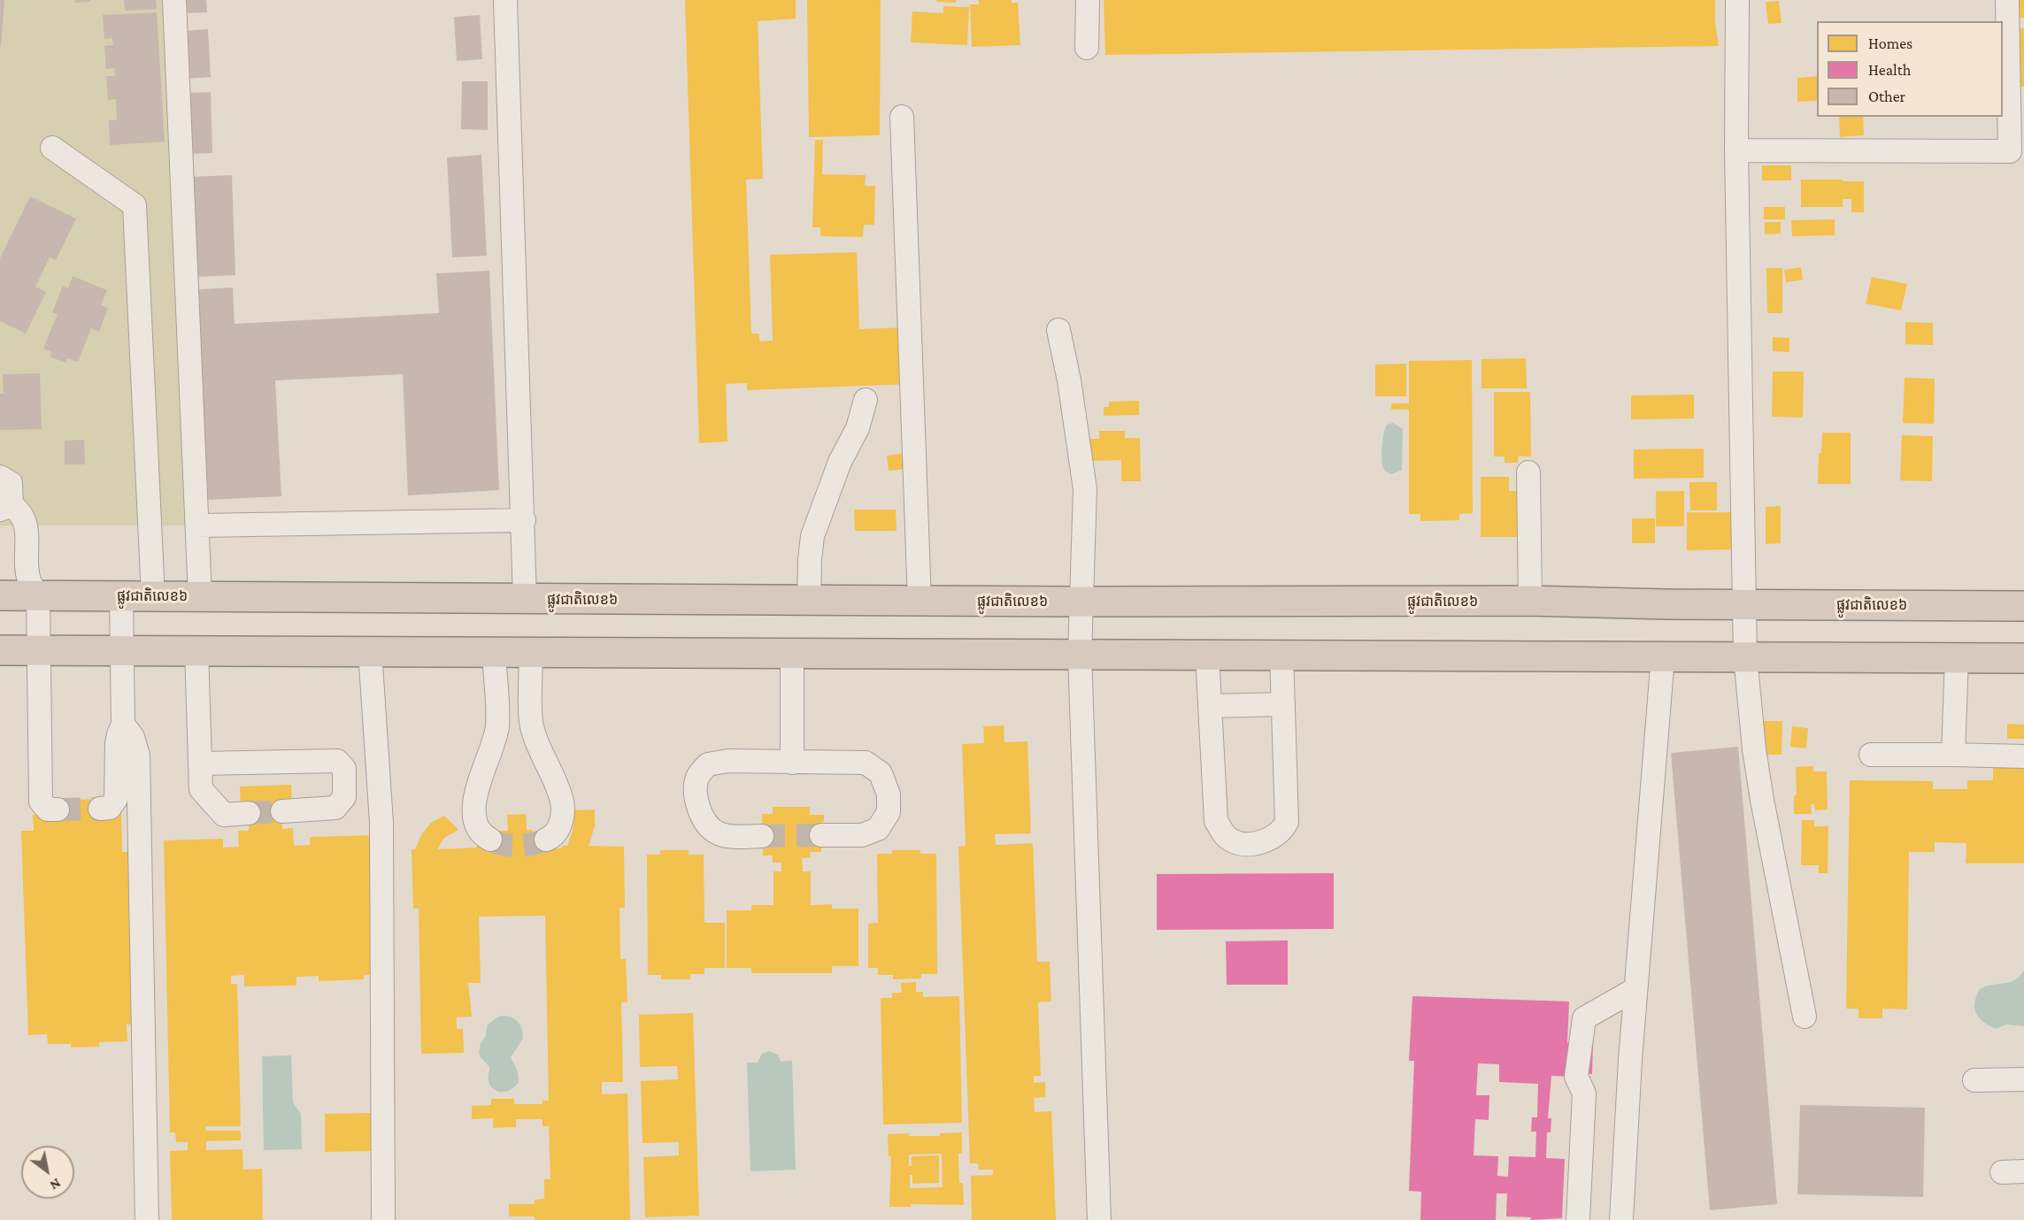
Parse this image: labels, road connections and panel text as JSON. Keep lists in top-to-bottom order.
{
  "streets": {
    "highway": ["ផ្លូវជាតិលេខ៦"]
  },
  "legend": ["Homes", "Health", "Other"],
  "north": "bottom right"
}
